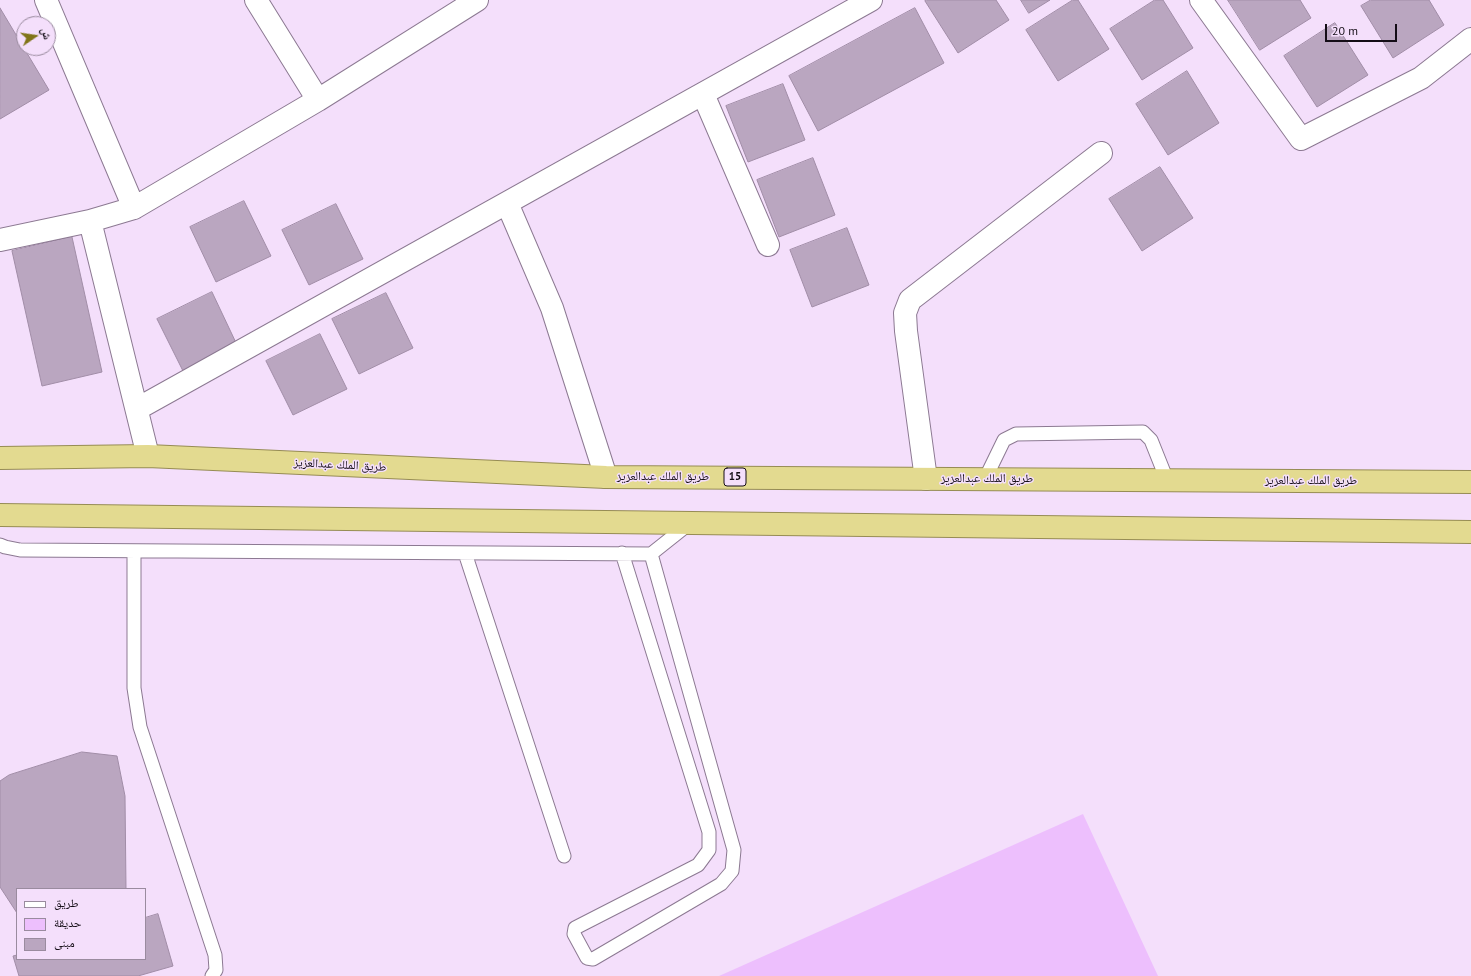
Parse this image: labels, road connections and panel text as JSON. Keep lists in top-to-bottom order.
{
  "streets": {
    "highway": ["طريق الملك عبدالعزيز", "15"]
  },
  "legend": ["طريق", "حديقة", "مبنى"],
  "scale_bar": "20 m",
  "north": "right"
}
